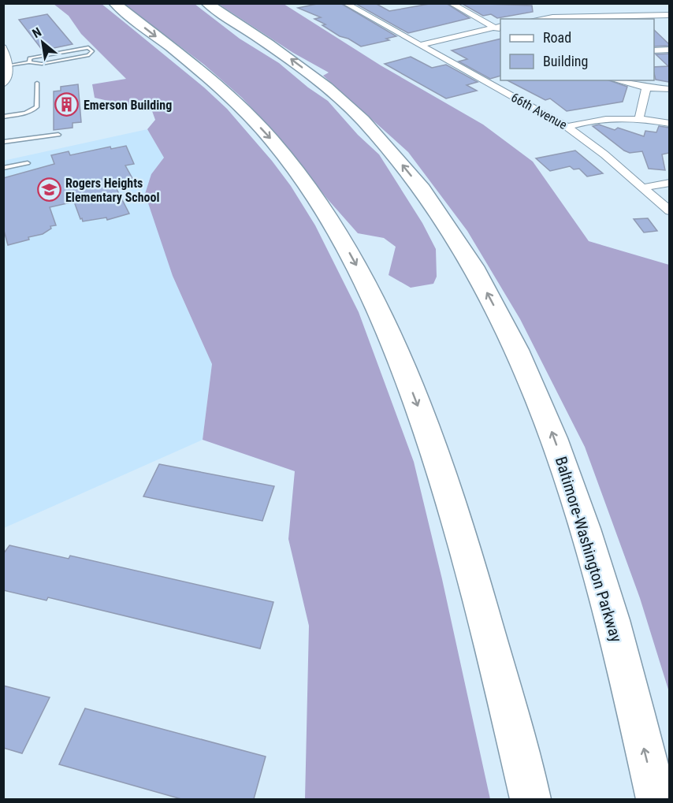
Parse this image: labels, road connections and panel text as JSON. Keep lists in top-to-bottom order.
{
  "streets": {
    "highway": ["Baltimore-Washington Parkway"],
    "street": ["66th Avenue"]
  },
  "places": {
    "building": ["Emerson Building"],
    "school or university": ["Rogers Heights Elementary School"]
  },
  "legend": ["Road", "Building"],
  "north": "top left"
}
